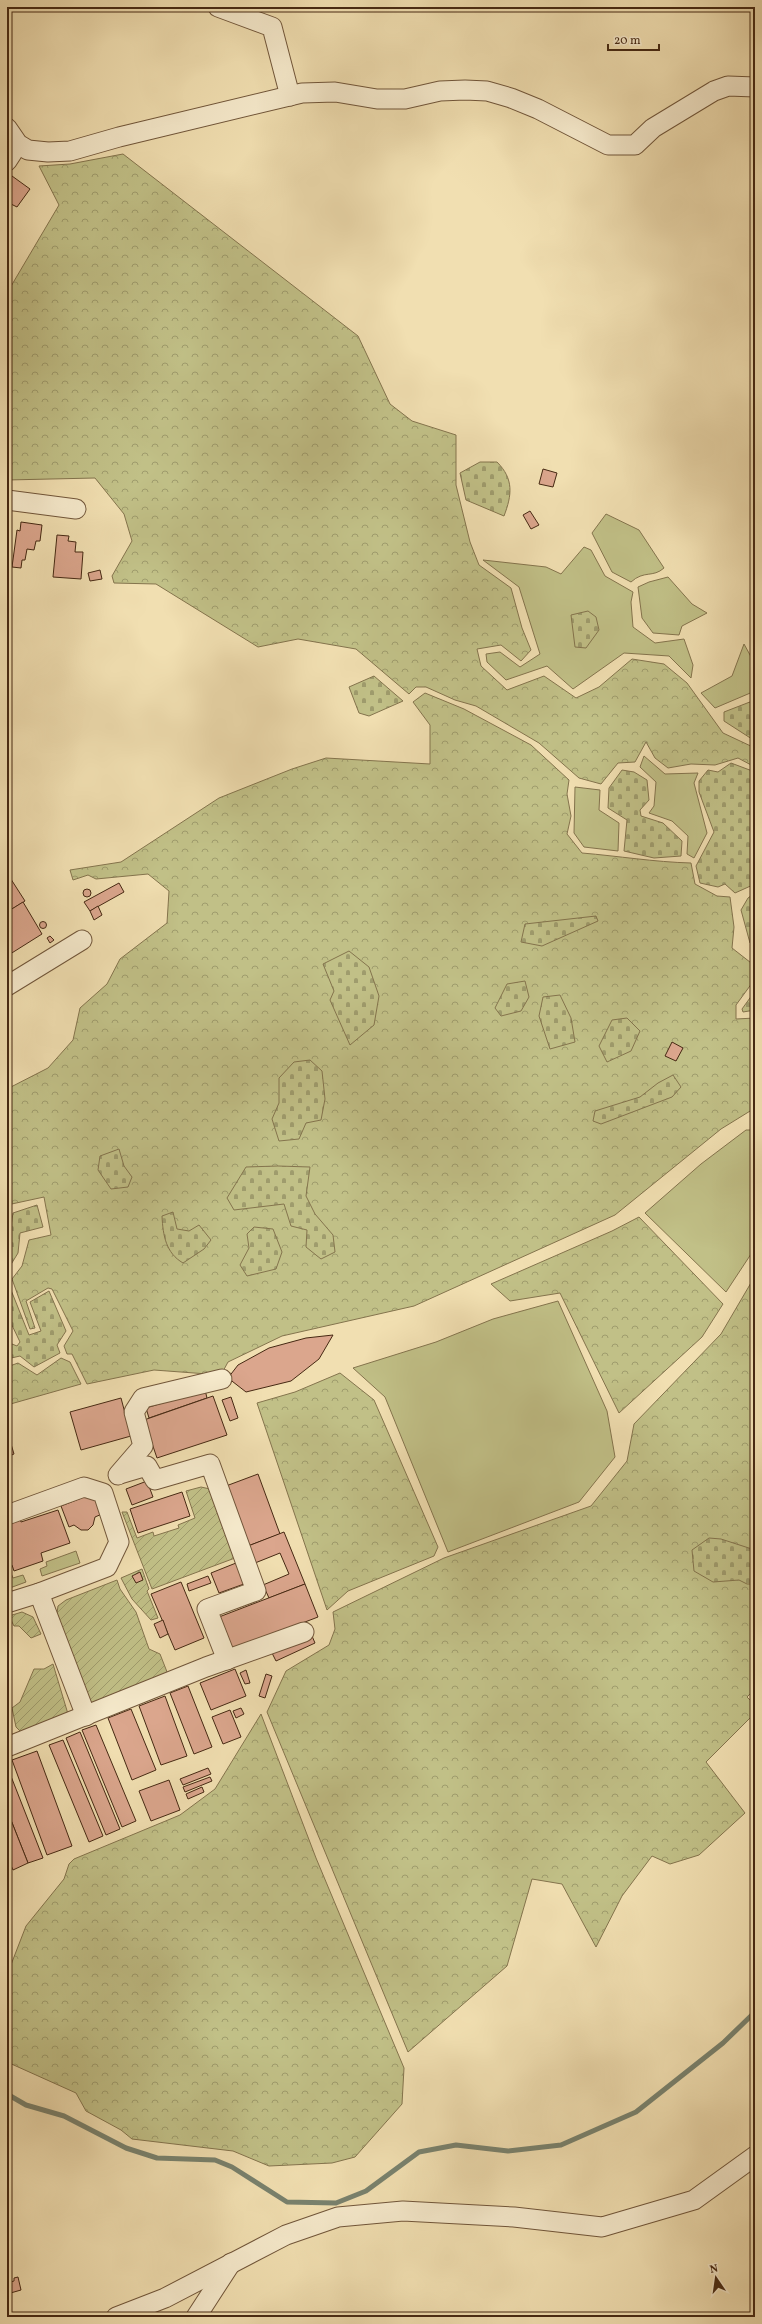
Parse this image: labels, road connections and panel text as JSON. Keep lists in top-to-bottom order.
{
  "scale_bar": "20 m",
  "north": "top"
}
